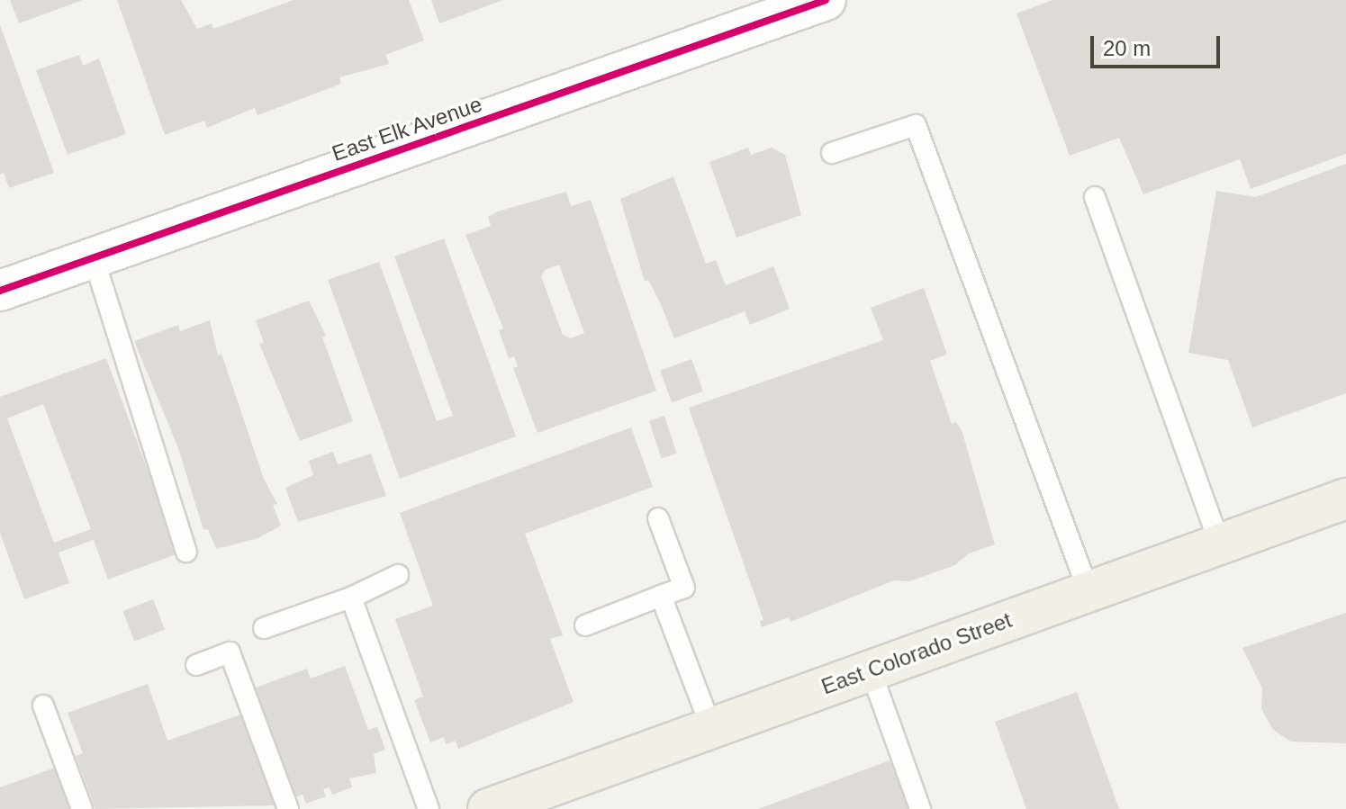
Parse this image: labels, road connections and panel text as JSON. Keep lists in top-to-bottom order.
{
  "streets": {
    "main road": ["East Colorado Street"],
    "street": ["East Elk Avenue"]
  },
  "scale_bar": "20 m"
}
